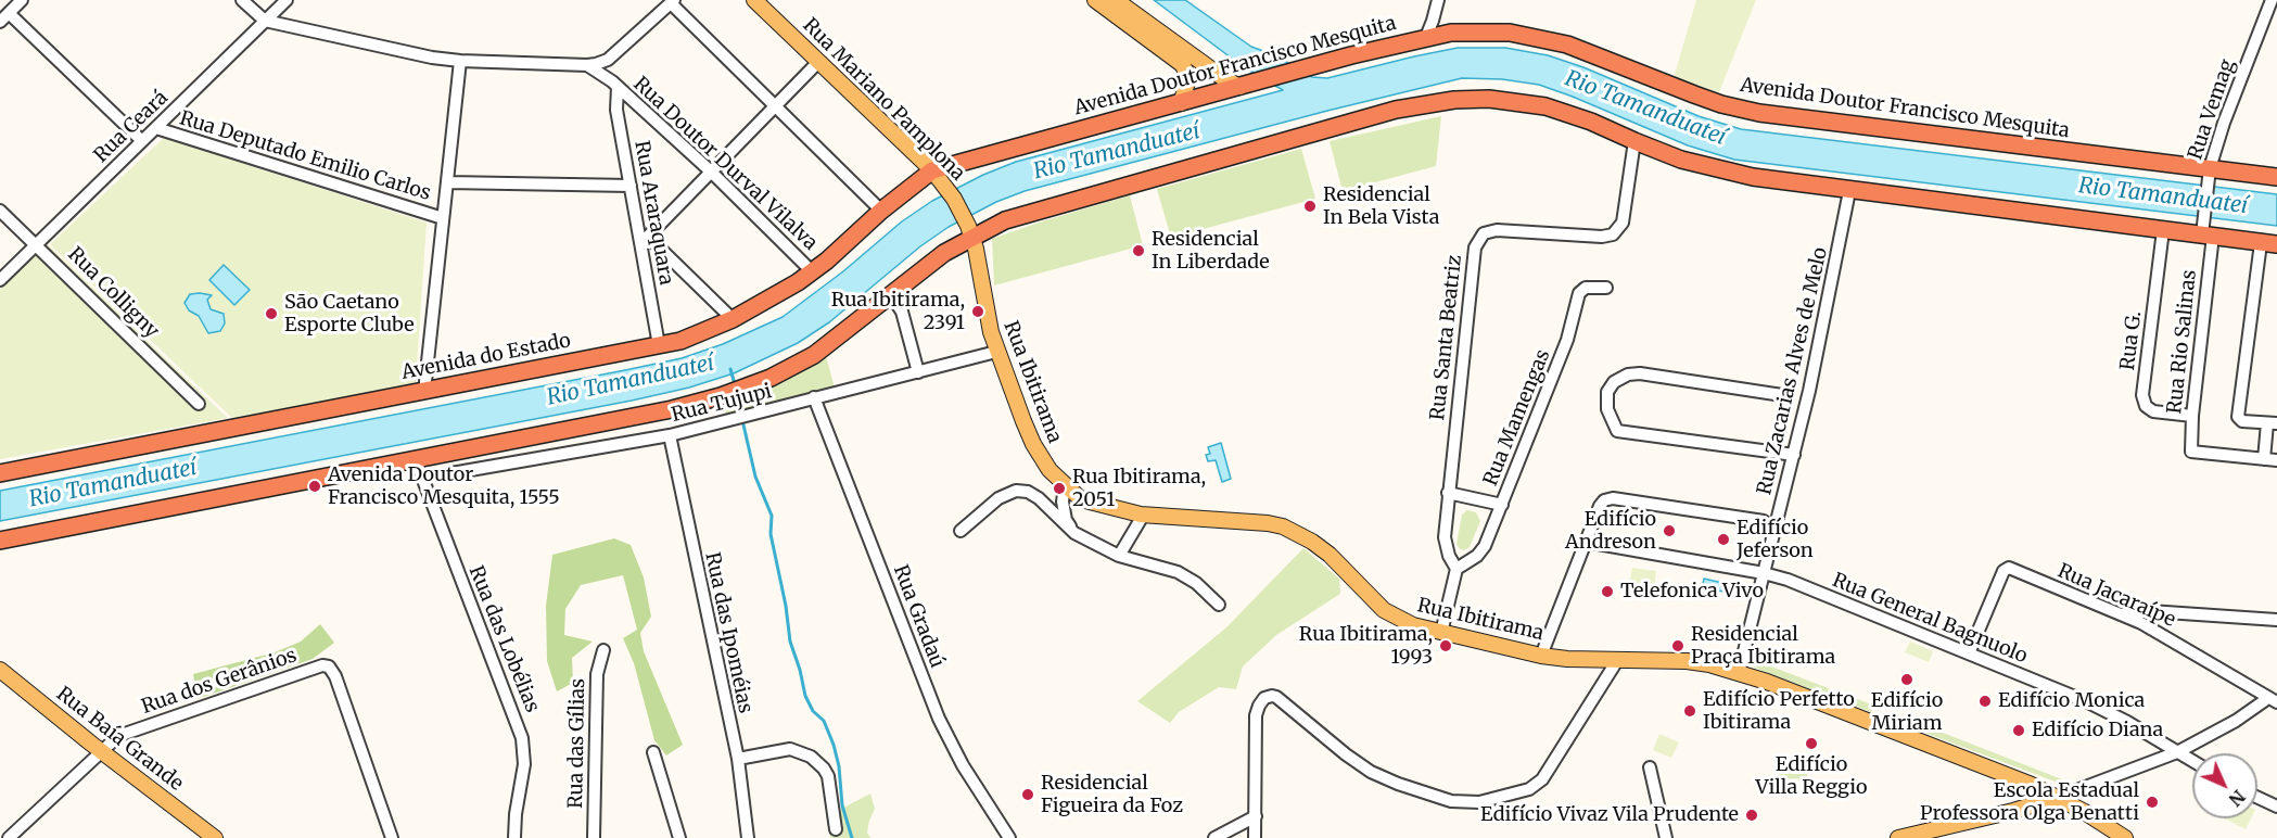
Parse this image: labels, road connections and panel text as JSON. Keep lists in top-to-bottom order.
{
  "streets": {
    "highway": ["Avenida Doutor Francisco Mesquita", "Avenida do Estado"],
    "main road": ["Rua Mariano Pamplona", "Rua Ibitirama", "Rua Baía Grande"],
    "street": [
      "Rua Vemag",
      "Rua Ceará",
      "Rua Deputado Emilio Carlos",
      "Rua Doutor Durval Vilalva",
      "Rua Araraquara",
      "Rua Colligny",
      "Rua Santa Beatriz",
      "Rua G.",
      "Rua Rio Salinas",
      "Rua Zacarias Alves de Melo",
      "Rua Tujupi",
      "Rua Mamengas",
      "Rua Jacaraípe",
      "Rua Gradaú",
      "Rua General Bagnuolo",
      "Rua das Ipoméias",
      "Rua das Lobélias",
      "Rua dos Gerânios",
      "Rua das Gílias"
    ]
  },
  "crossings": [
    ["Avenida Doutor Francisco Mesquita", "Rua Mariano Pamplona"],
    ["Avenida Doutor Francisco Mesquita", "Rua Vemag"],
    ["Avenida Doutor Francisco Mesquita", "Avenida do Estado"],
    ["Rua Mariano Pamplona", "Avenida do Estado"],
    ["Rua Mariano Pamplona", "Rua Ibitirama"],
    ["Rua Vemag", "Rua Rio Salinas"],
    ["Rua Ceará", "Rua Deputado Emilio Carlos"],
    ["Rua Ceará", "Rua Colligny"],
    ["Rua Doutor Durval Vilalva", "Rua Araraquara"],
    ["Rua Doutor Durval Vilalva", "Avenida do Estado"],
    ["Rua Araraquara", "Avenida do Estado"],
    ["Rua Santa Beatriz", "Rua Mamengas"],
    ["Rua G.", "Rua Rio Salinas"],
    ["Rua Zacarias Alves de Melo", "Rua Ibitirama"],
    ["Rua Zacarias Alves de Melo", "Rua General Bagnuolo"],
    ["Rua Ibitirama", "Rua Tujupi"],
    ["Rua Tujupi", "Rua Gradaú"],
    ["Rua Tujupi", "Rua das Ipoméias"],
    ["Rua Jacaraípe", "Rua General Bagnuolo"],
    ["Rua dos Gerânios", "Rua Baía Grande"]
  ],
  "water": ["Rio Tamanduateí"],
  "places": [
    "Residencial In Bela Vista",
    "Residencial In Liberdade",
    "Rua Ibitirama, 2391",
    "São Caetano Esporte Clube",
    "Avenida Doutor Francisco Mesquita, 1555",
    "Rua Ibitirama, 2051",
    "Edifício Andreson",
    "Edifício Jeferson",
    "Telefonica Vivo",
    "Rua Ibitirama, 1993",
    "Residencial Praça Ibitirama",
    "Edifício Miriam",
    "Edifício Monica",
    "Edifício Perfetto Ibitirama",
    "Edifício Diana",
    "Edifício Villa Reggio",
    "Residencial Figueira da Foz",
    "Escola Estadual Professora Olga Benatti",
    "Edifício Vivaz Vila Prudente"
  ],
  "north": "bottom right"
}
